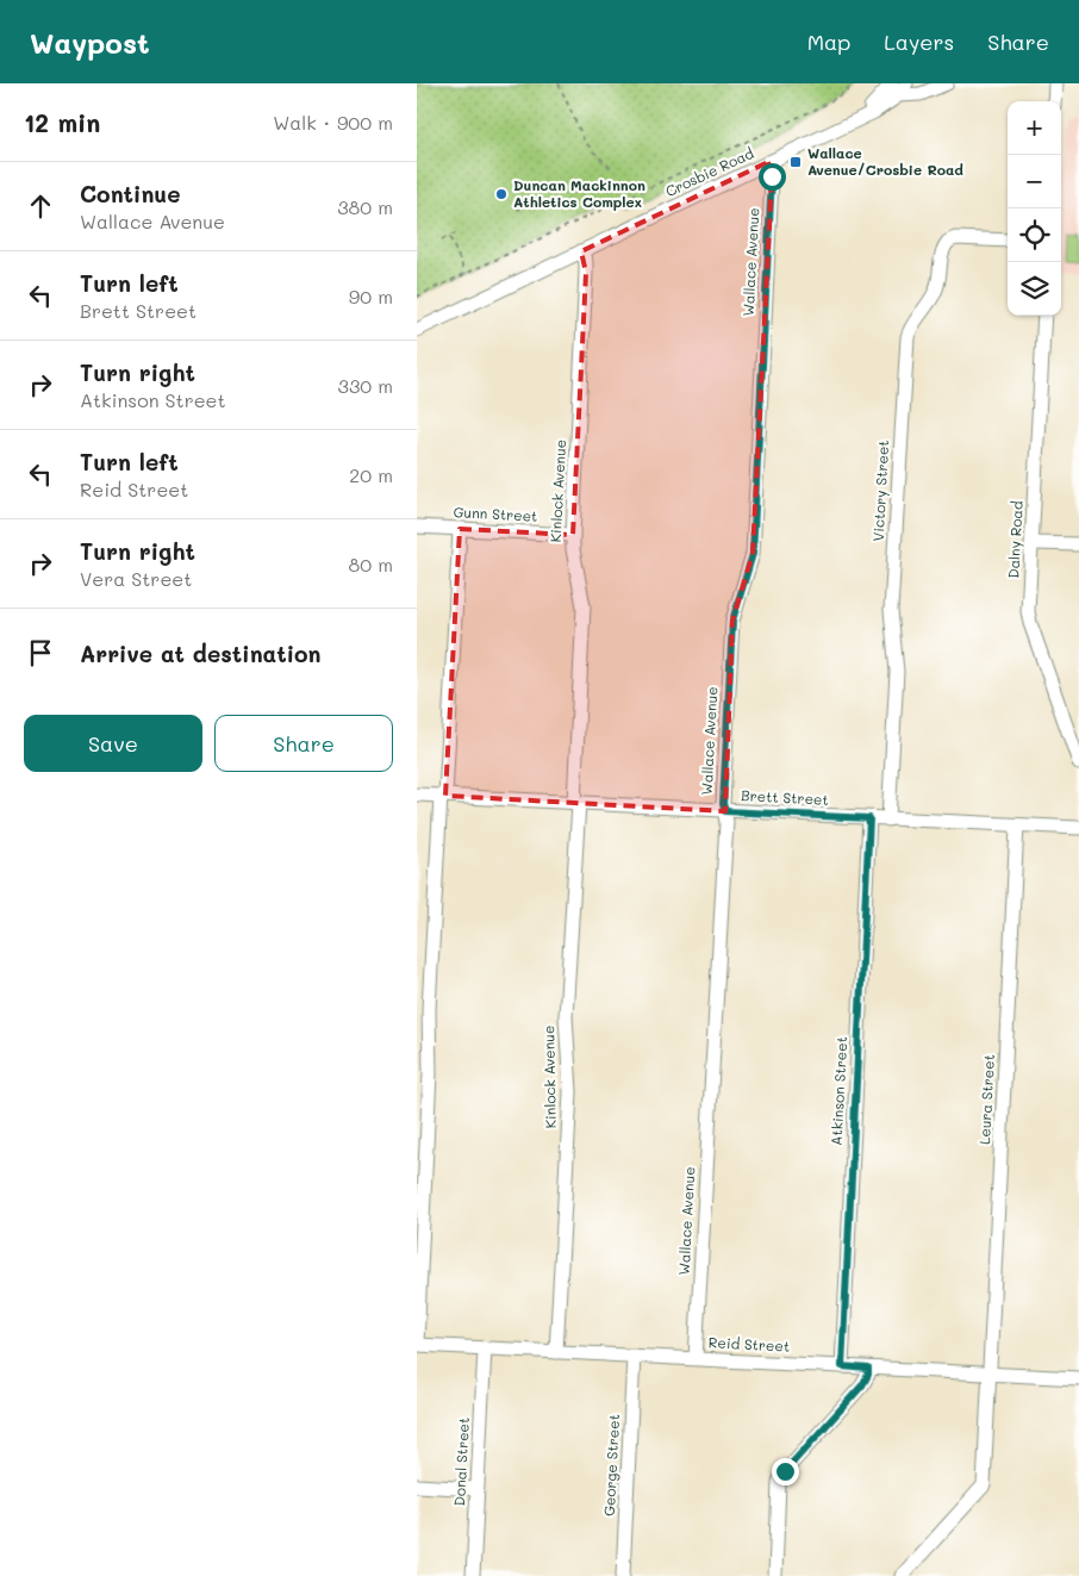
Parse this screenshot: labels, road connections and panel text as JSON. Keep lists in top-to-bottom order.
{
  "streets": {
    "street": [
      "Crosbie Road",
      "Wallace Avenue",
      "Kinlock Avenue",
      "Victory Street",
      "Gunn Street",
      "Dalny Road",
      "Brett Street",
      "Atkinson Street",
      "Leura Street",
      "Reid Street",
      "Donal Street",
      "George Street"
    ]
  },
  "crossings": [
    ["Crosbie Road", "Wallace Avenue"],
    ["Crosbie Road", "Kinlock Avenue"],
    ["Wallace Avenue", "Brett Street"],
    ["Wallace Avenue", "Reid Street"],
    ["Kinlock Avenue", "Gunn Street"],
    ["Kinlock Avenue", "Brett Street"],
    ["Kinlock Avenue", "Reid Street"],
    ["Victory Street", "Brett Street"],
    ["Brett Street", "Atkinson Street"],
    ["Brett Street", "Leura Street"],
    ["Atkinson Street", "Reid Street"],
    ["Leura Street", "Reid Street"],
    ["Reid Street", "Donal Street"],
    ["Reid Street", "George Street"]
  ],
  "places": {
    "transit": ["Wallace Avenue/Crosbie Road"],
    "other": ["Duncan Mackinnon Athletics Complex"]
  },
  "page": {
    "header": "Waypost",
    "nav": ["Map", "Layers", "Share"],
    "heading": ["12 min", "Walk · 900 m"],
    "map_buttons": ["+", "−"],
    "list": [
      ["Continue", "Wallace Avenue", "380 m"],
      ["Turn left", "Brett Street", "90 m"],
      ["Turn right", "Atkinson Street", "330 m"],
      ["Turn left", "Reid Street", "20 m"],
      ["Turn right", "Vera Street", "80 m"],
      "Arrive at destination"
    ],
    "buttons": ["Save", "Share"]
  }
}
